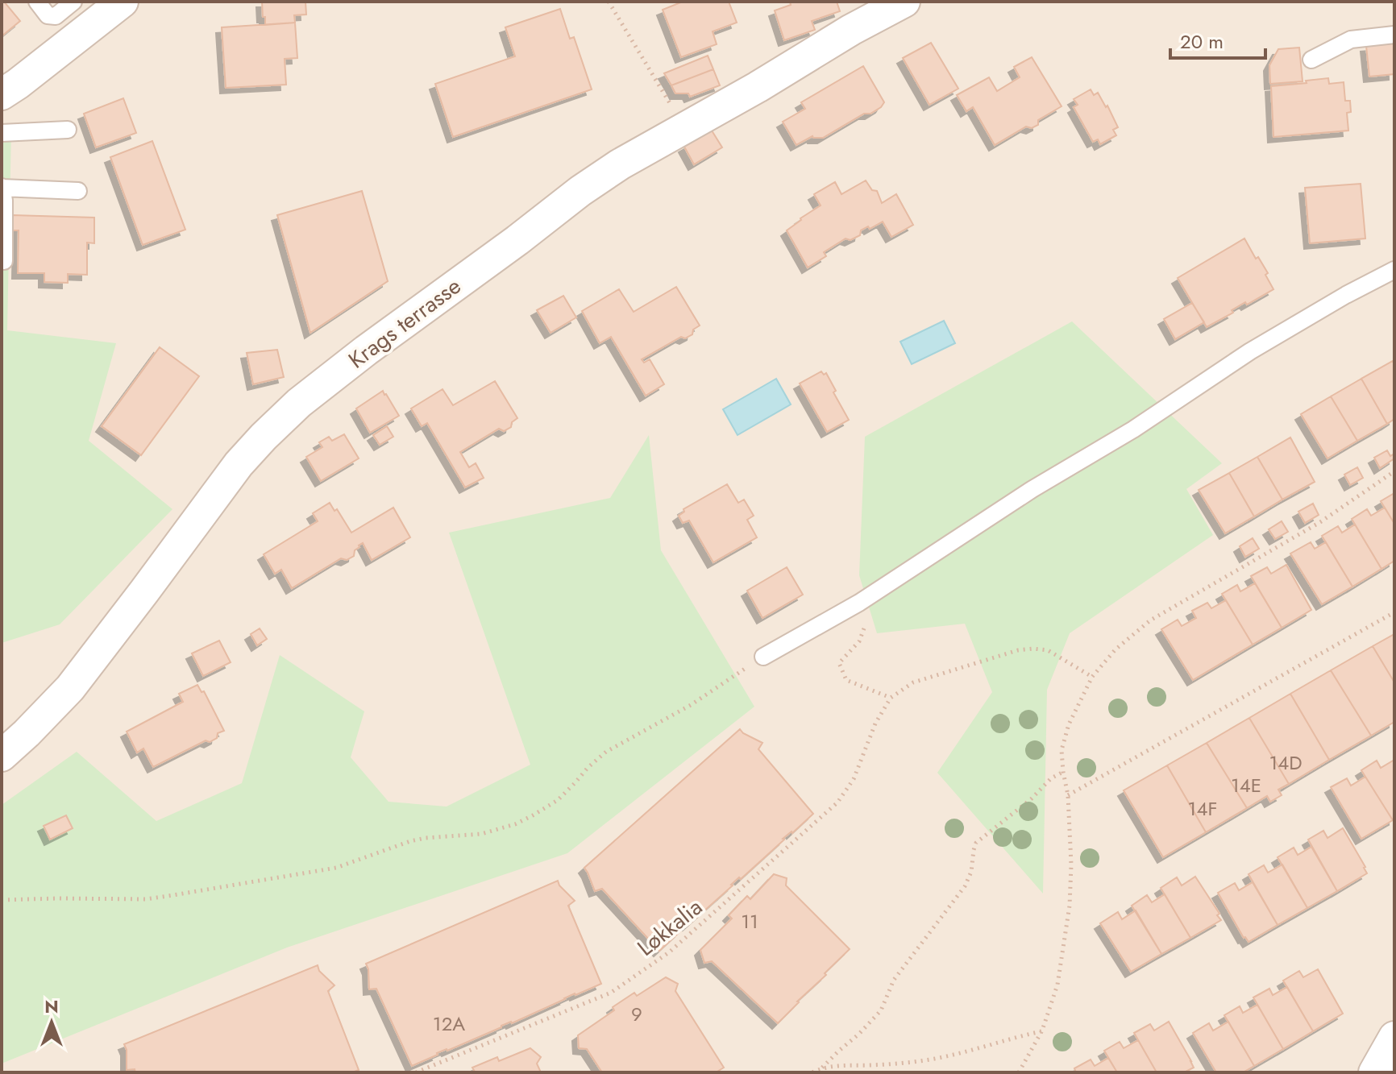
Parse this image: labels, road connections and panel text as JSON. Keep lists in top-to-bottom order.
{
  "streets": {
    "street": ["Krags terrasse"],
    "path": ["Løkkalia"]
  },
  "house_numbers": [
    "14D",
    "14E",
    "14F",
    "11",
    "9",
    "12A"
  ],
  "scale_bar": "20 m",
  "north": "top"
}
